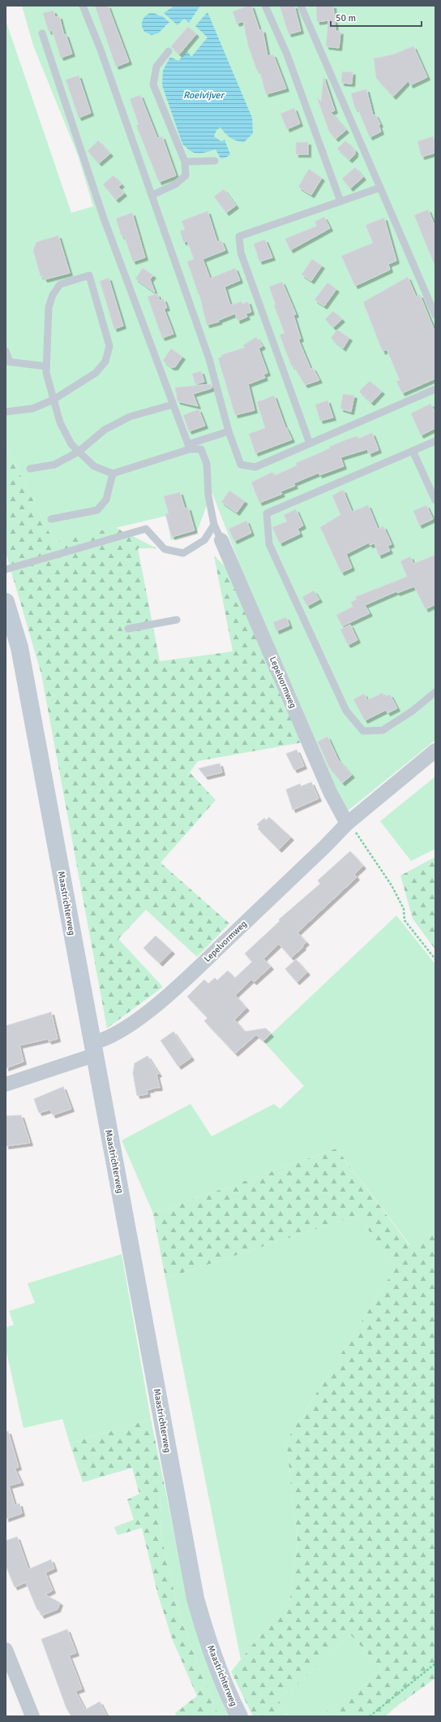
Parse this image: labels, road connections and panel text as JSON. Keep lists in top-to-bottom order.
{
  "streets": {
    "main road": ["Maastrichterweg"],
    "street": ["Lepelvormweg"]
  },
  "crossings": [
    ["Lepelvormweg", "Maastrichterweg"]
  ],
  "water": ["Roeivijver"],
  "scale_bar": "50 m"
}
